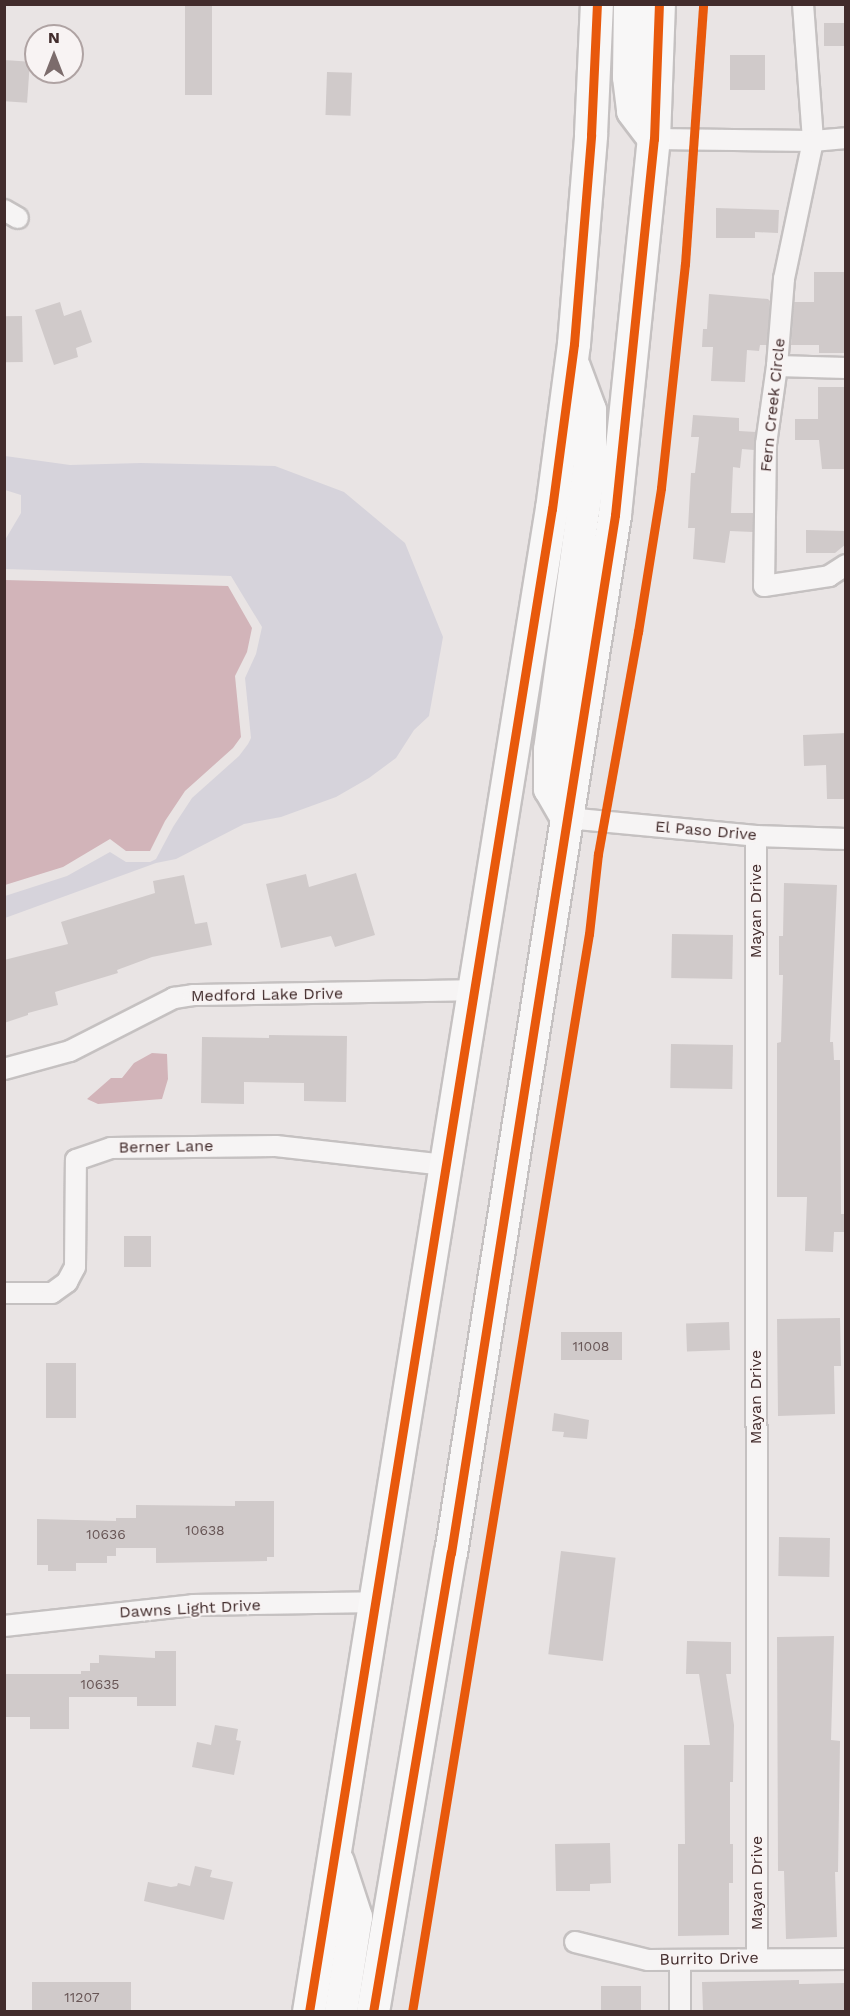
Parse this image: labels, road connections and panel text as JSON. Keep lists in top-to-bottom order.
{
  "streets": {
    "street": [
      "Fern Creek Circle",
      "El Paso Drive",
      "Mayan Drive",
      "Medford Lake Drive",
      "Berner Lane",
      "Dawns Light Drive",
      "Burrito Drive"
    ]
  },
  "crossings": [
    ["El Paso Drive", "Mayan Drive"],
    ["Mayan Drive", "Burrito Drive"]
  ],
  "house_numbers": [
    "11008",
    "10638",
    "10636",
    "10635",
    "11207"
  ],
  "north": "top"
}
